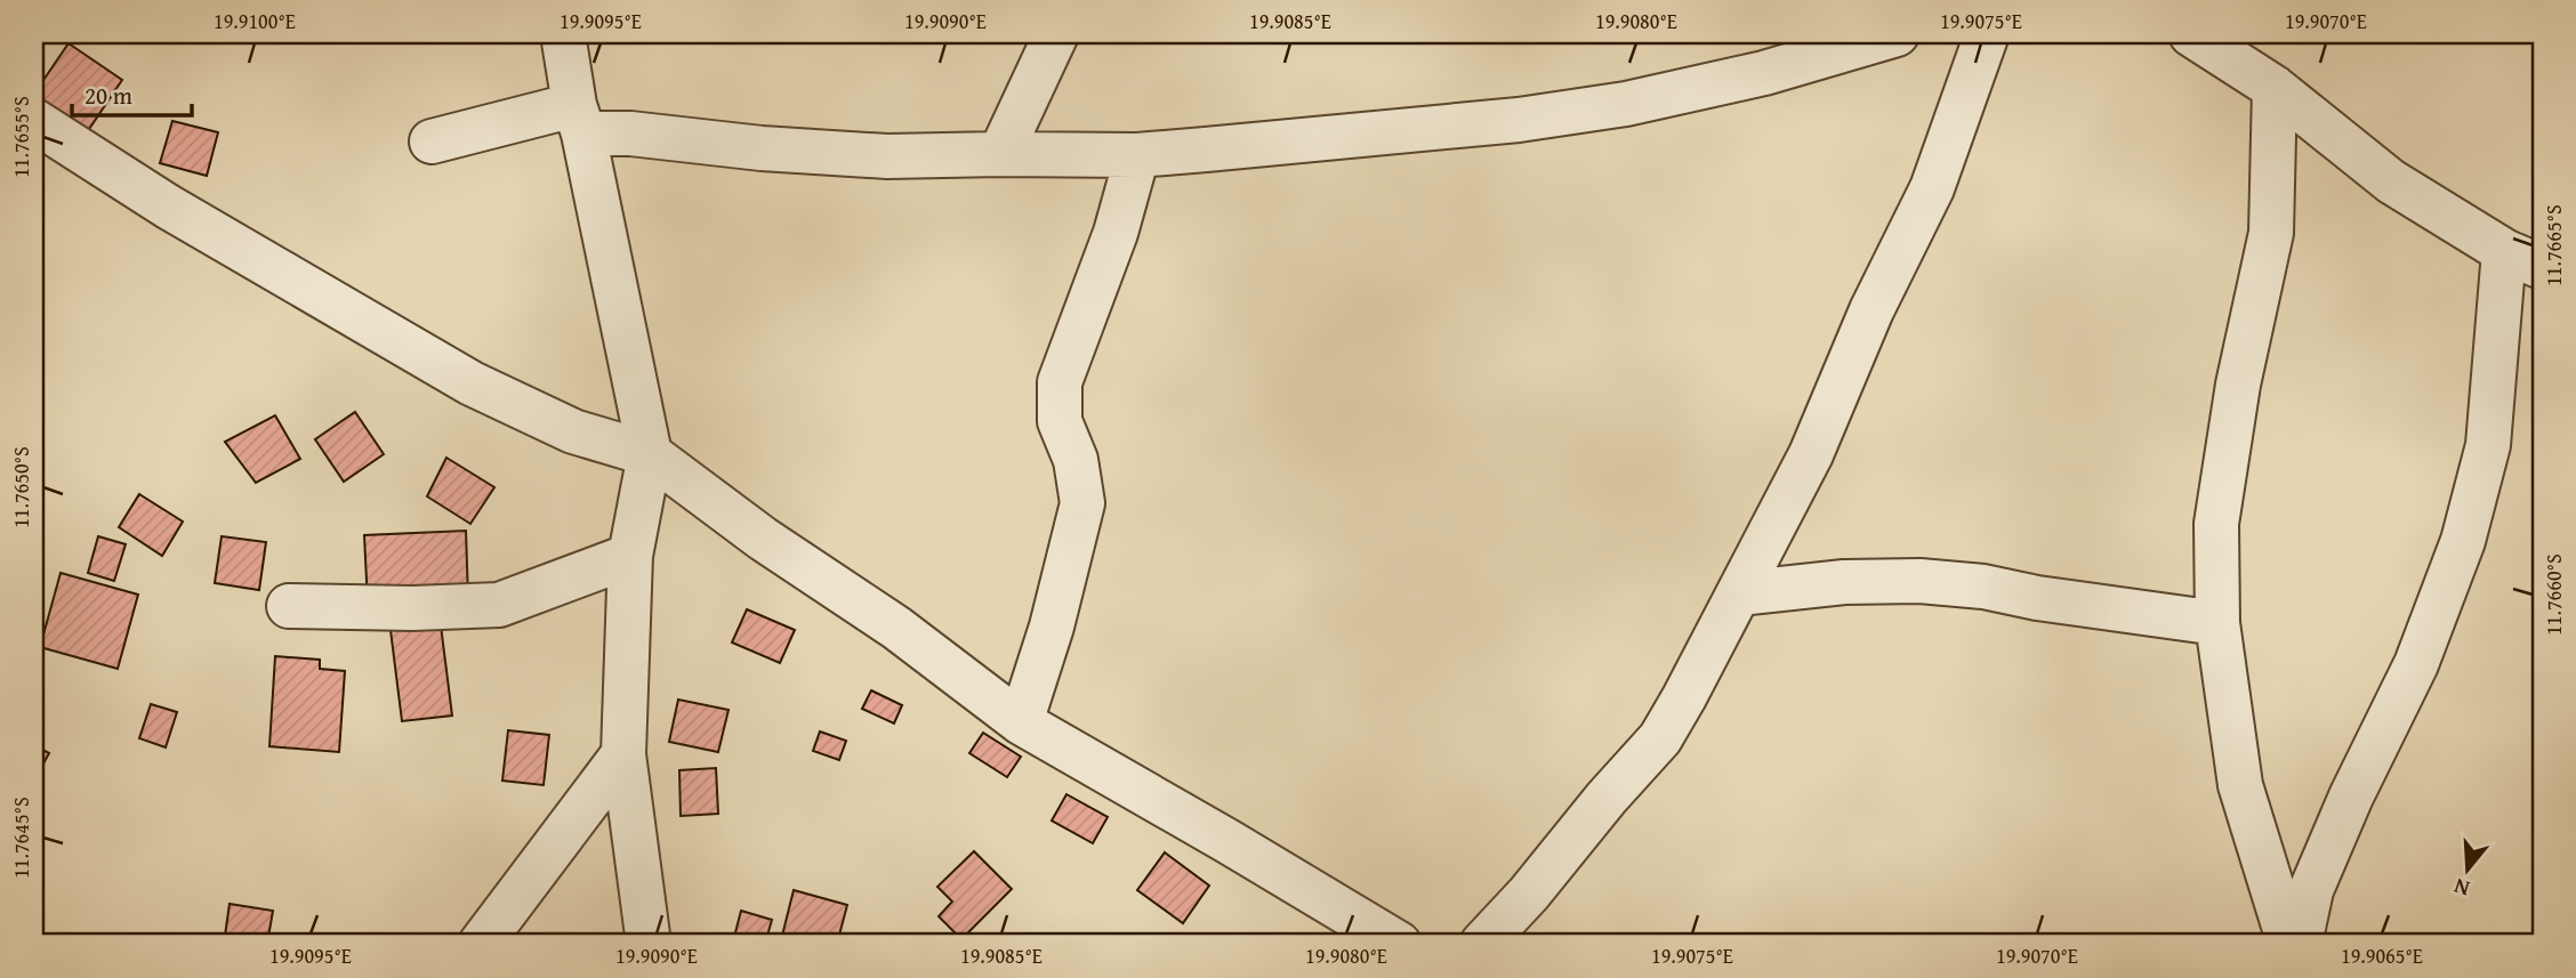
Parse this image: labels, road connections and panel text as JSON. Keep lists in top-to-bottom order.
{
  "scale_bar": "20 m",
  "north": "bottom",
  "coordinates": [
    "19.9100°E",
    "19.9095°E",
    "19.9090°E",
    "19.9085°E",
    "19.9080°E",
    "19.9075°E",
    "19.9070°E",
    "11.7655°S",
    "11.7665°S",
    "11.7650°S",
    "11.7660°S",
    "11.7645°S",
    "19.9065°E"
  ]
}
